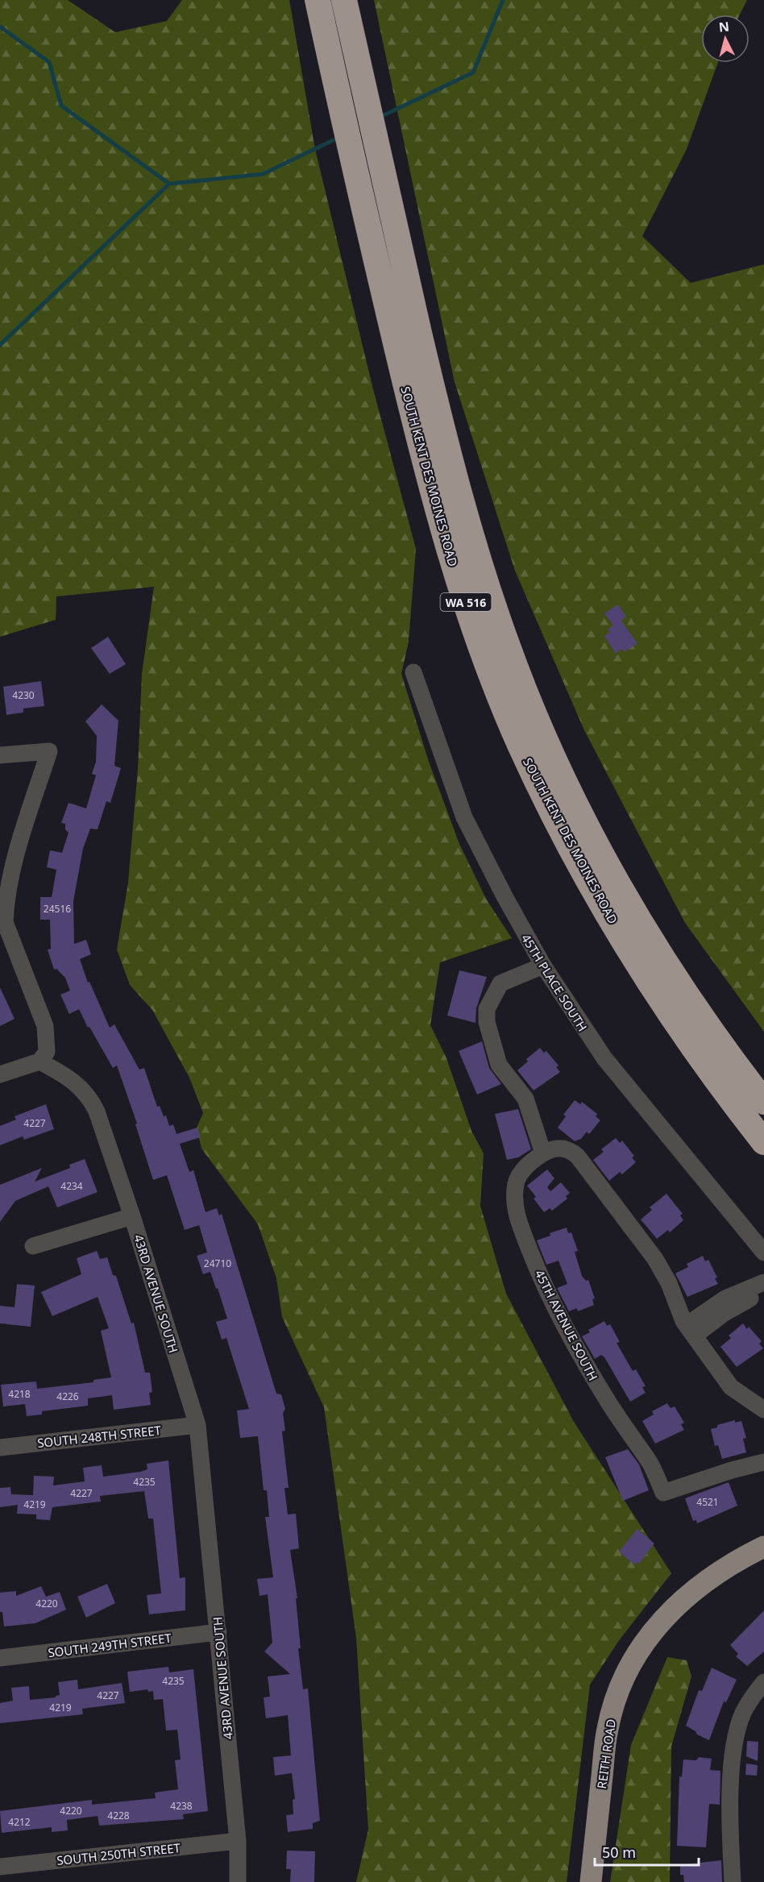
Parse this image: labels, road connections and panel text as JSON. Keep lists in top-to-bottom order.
{
  "streets": {
    "highway": ["SOUTH KENT DES MOINES ROAD", "WA 516"],
    "main road": ["REITH ROAD"],
    "street": [
      "45TH PLACE SOUTH",
      "43RD AVENUE SOUTH",
      "45TH AVENUE SOUTH",
      "SOUTH 248TH STREET",
      "SOUTH 249TH STREET",
      "SOUTH 250TH STREET"
    ]
  },
  "crossings": [
    ["43RD AVENUE SOUTH", "SOUTH 248TH STREET"],
    ["43RD AVENUE SOUTH", "SOUTH 249TH STREET"],
    ["43RD AVENUE SOUTH", "SOUTH 250TH STREET"]
  ],
  "house_numbers": [
    "4230",
    "24516",
    "4227",
    "4234",
    "24710",
    "4218",
    "4226",
    "4235",
    "4227",
    "4521",
    "4219",
    "4220",
    "4235",
    "4227",
    "4219",
    "4238",
    "4220",
    "4228",
    "4212"
  ],
  "scale_bar": "50 m",
  "north": "top"
}
